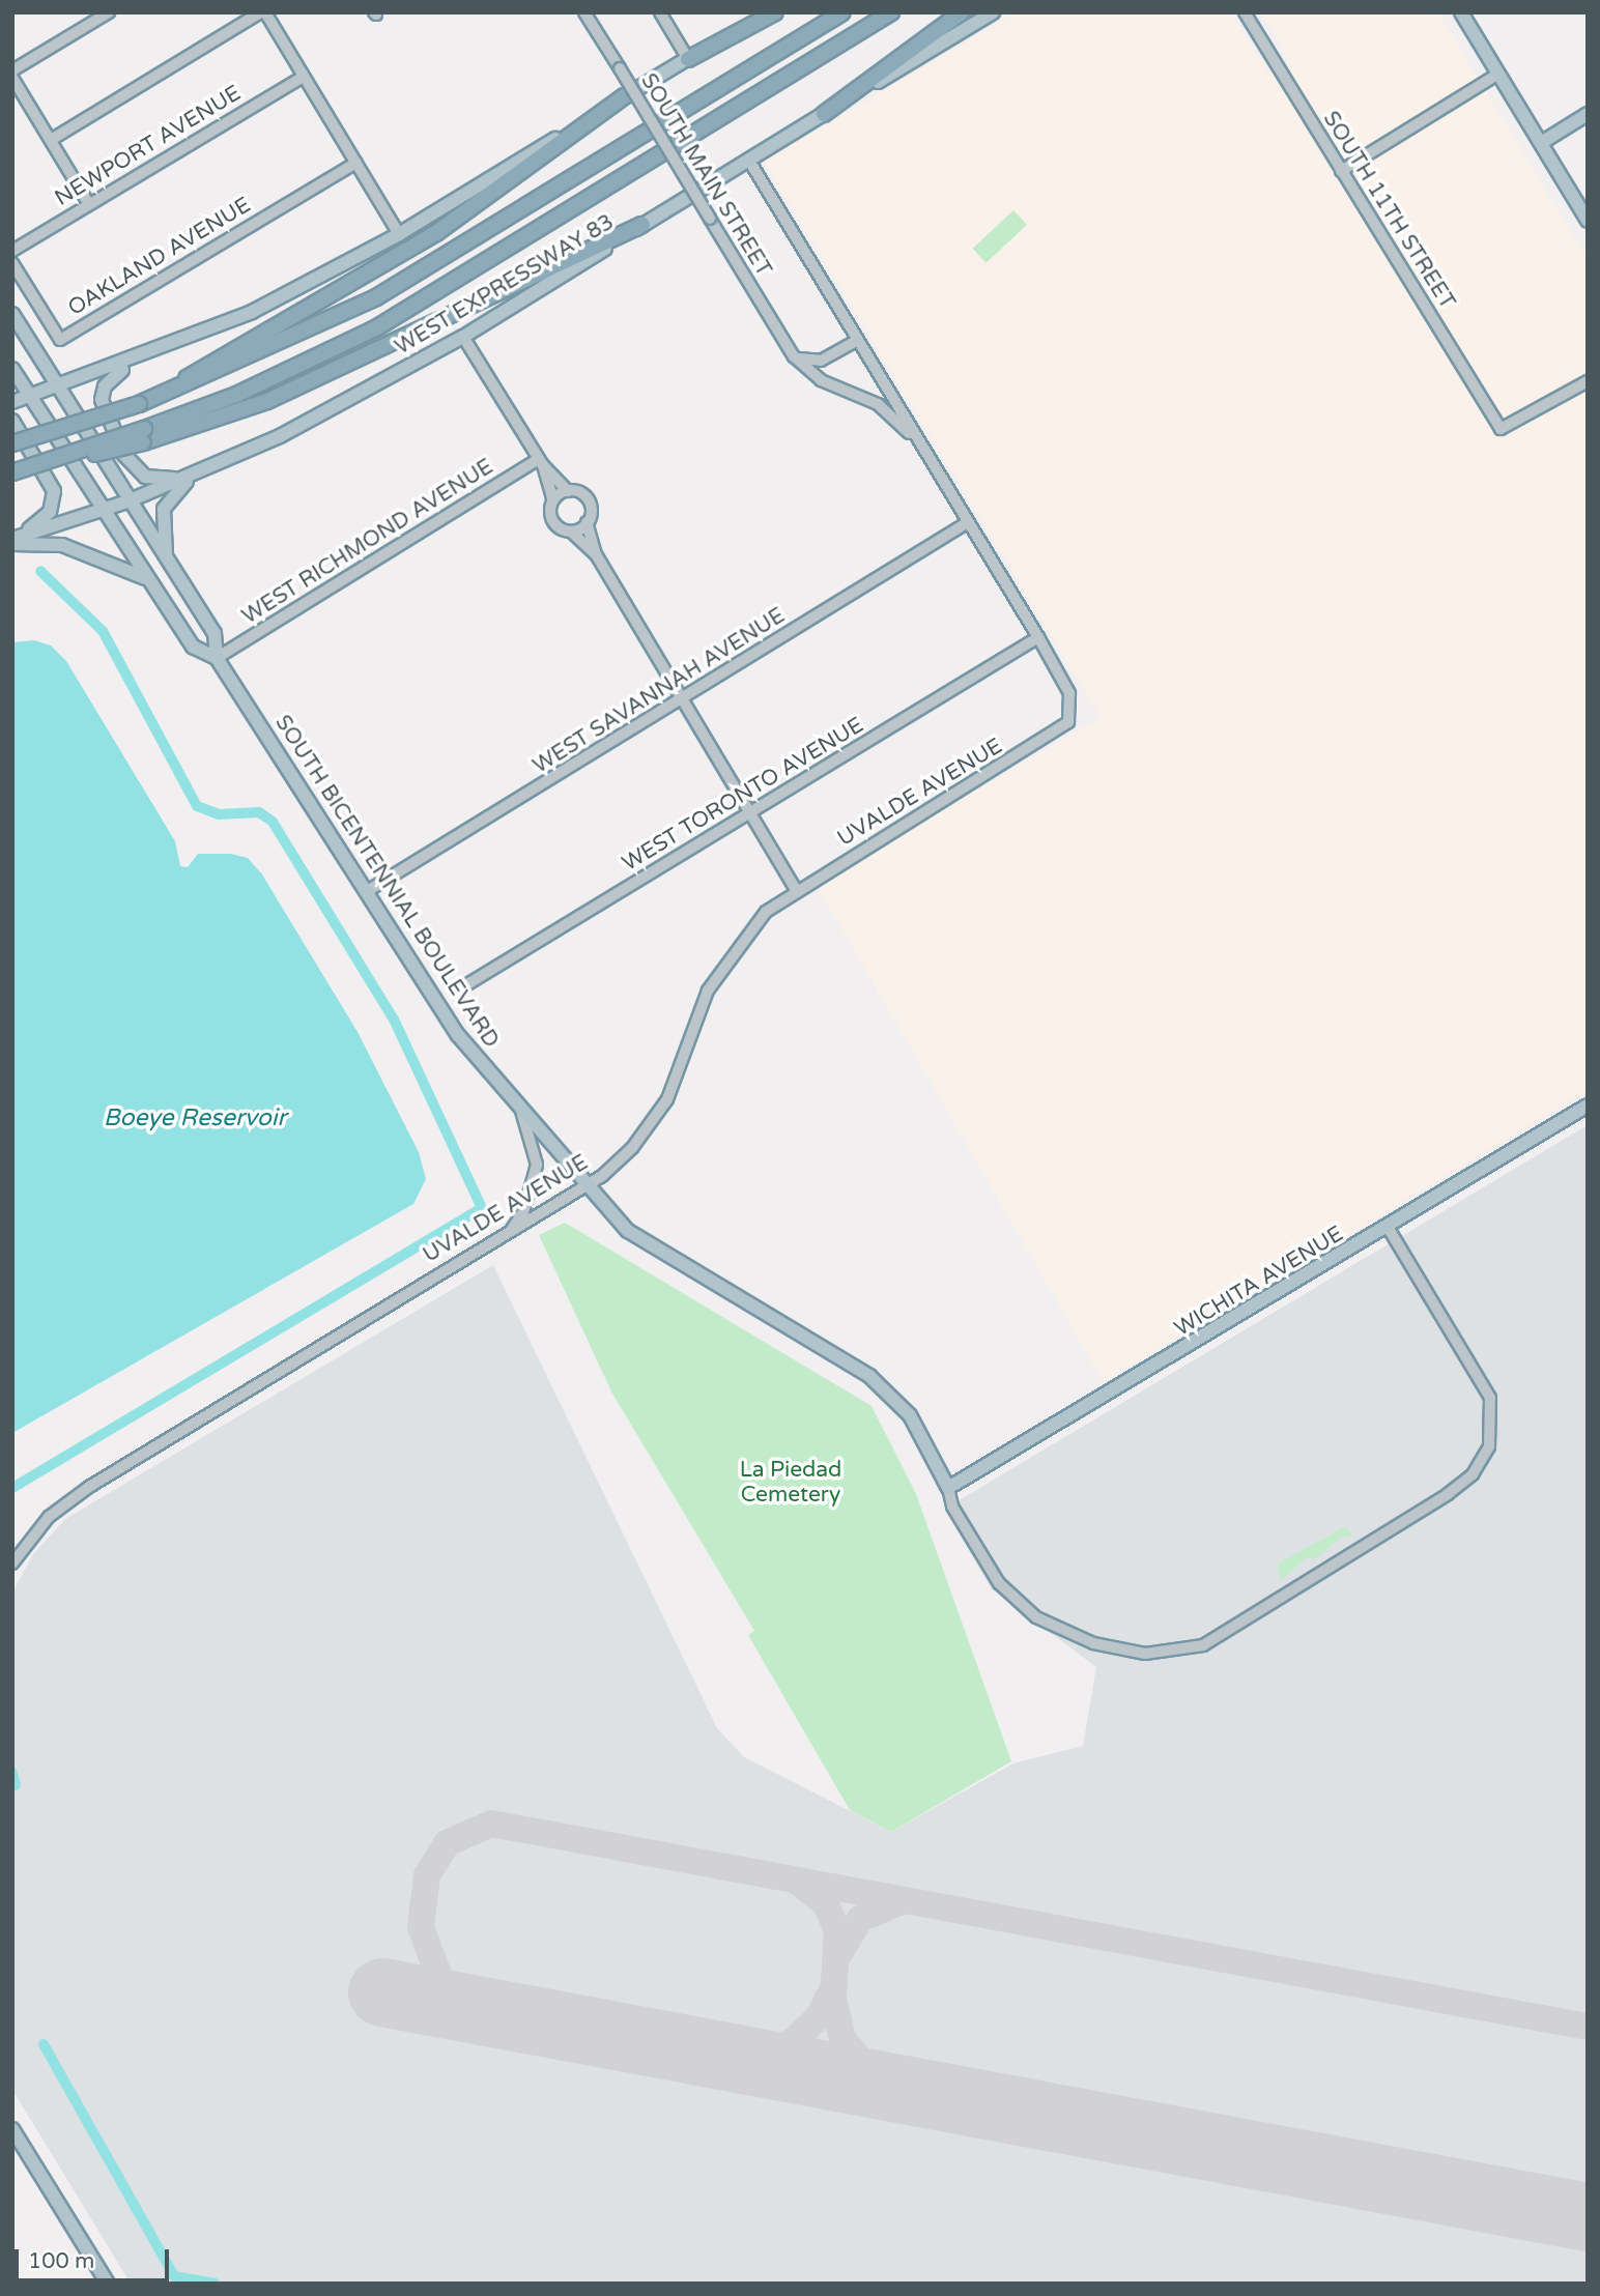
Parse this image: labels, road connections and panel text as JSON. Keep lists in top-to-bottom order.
{
  "streets": {
    "main road": ["WEST EXPRESSWAY 83", "SOUTH BICENTENNIAL BOULEVARD", "WICHITA AVENUE"],
    "street": [
      "NEWPORT AVENUE",
      "SOUTH MAIN STREET",
      "SOUTH 11TH STREET",
      "OAKLAND AVENUE",
      "WEST RICHMOND AVENUE",
      "WEST SAVANNAH AVENUE",
      "UVALDE AVENUE",
      "WEST TORONTO AVENUE"
    ]
  },
  "crossings": [
    ["SOUTH MAIN STREET", "WEST EXPRESSWAY 83"],
    ["SOUTH MAIN STREET", "WEST SAVANNAH AVENUE"],
    ["SOUTH MAIN STREET", "UVALDE AVENUE"],
    ["SOUTH MAIN STREET", "WEST TORONTO AVENUE"],
    ["WEST EXPRESSWAY 83", "SOUTH BICENTENNIAL BOULEVARD"],
    ["WEST RICHMOND AVENUE", "SOUTH BICENTENNIAL BOULEVARD"],
    ["WEST SAVANNAH AVENUE", "SOUTH BICENTENNIAL BOULEVARD"],
    ["UVALDE AVENUE", "SOUTH BICENTENNIAL BOULEVARD"],
    ["SOUTH BICENTENNIAL BOULEVARD", "WICHITA AVENUE"]
  ],
  "water": ["Boeye Reservoir"],
  "parks": ["La Piedad Cemetery"],
  "scale_bar": "100 m"
}
